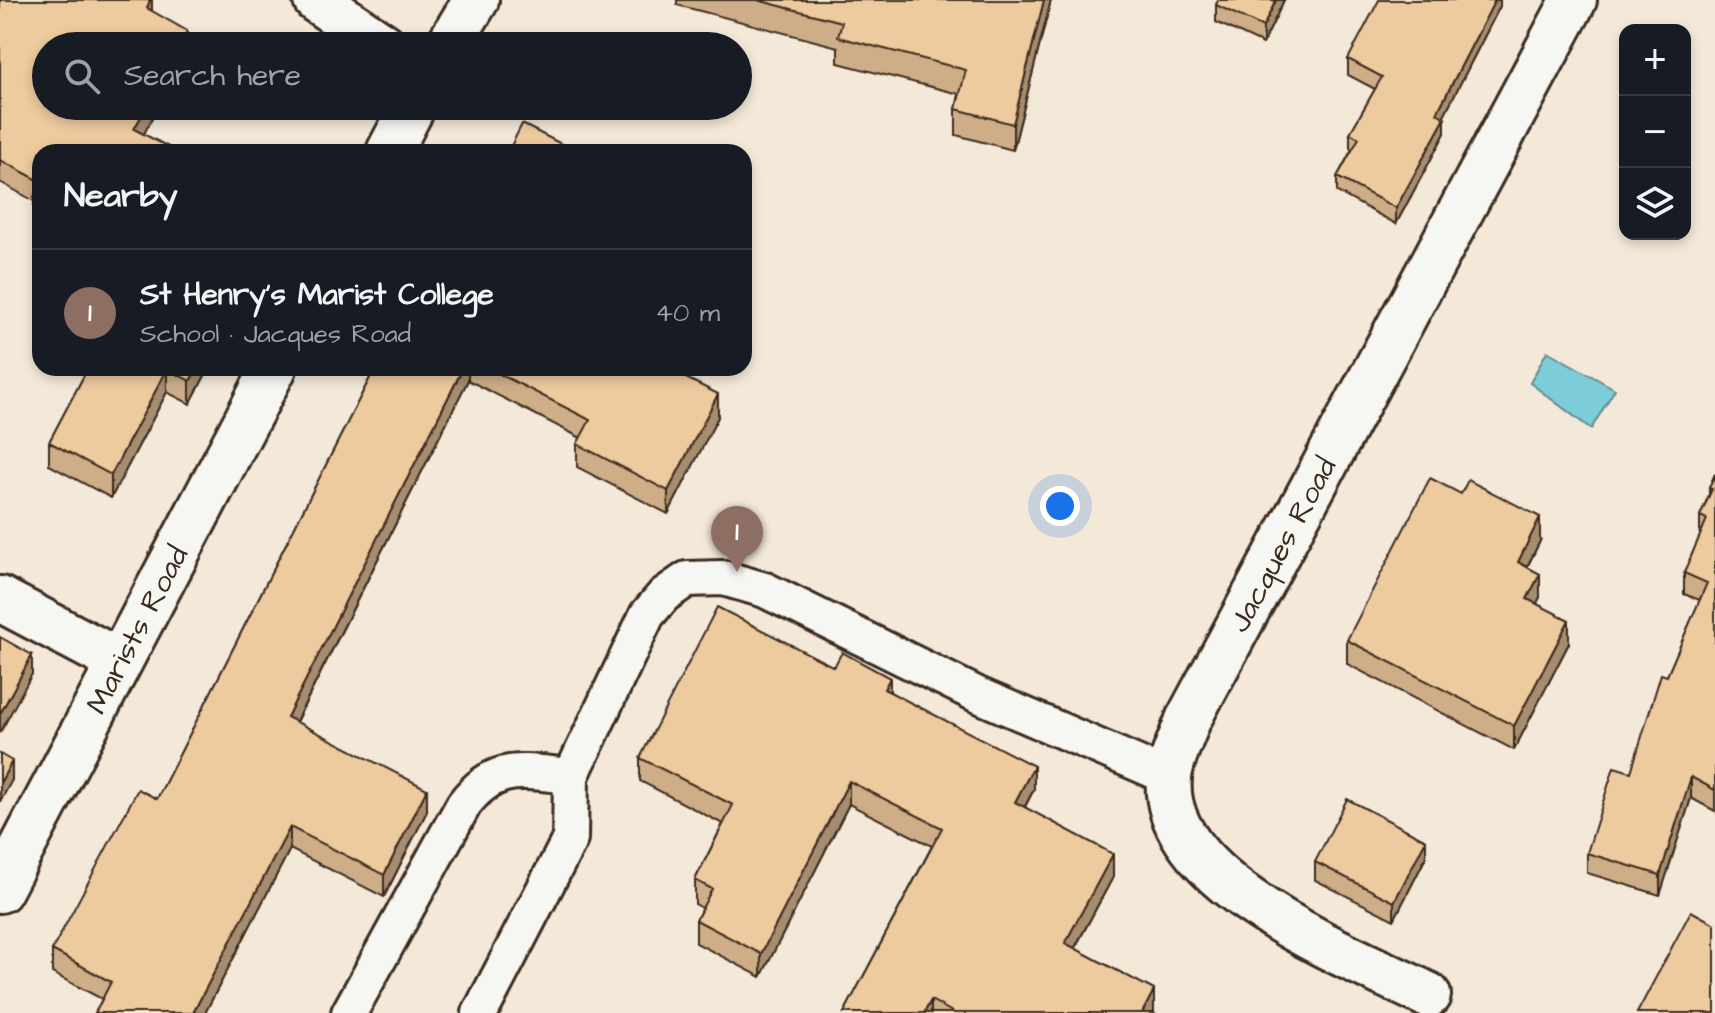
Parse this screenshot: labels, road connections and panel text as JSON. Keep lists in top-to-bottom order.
{
  "streets": {
    "street": ["Jacques Road", "Marists Road"]
  },
  "page": {
    "map_buttons": ["+", "−"],
    "search": "Search here",
    "heading": "Nearby",
    "list": [
      {
        "mark": "1",
        "name": "St Henry's Marist College",
        "note": "School · Jacques Road",
        "value": "40 m"
      }
    ],
    "pins": "1"
  }
}
